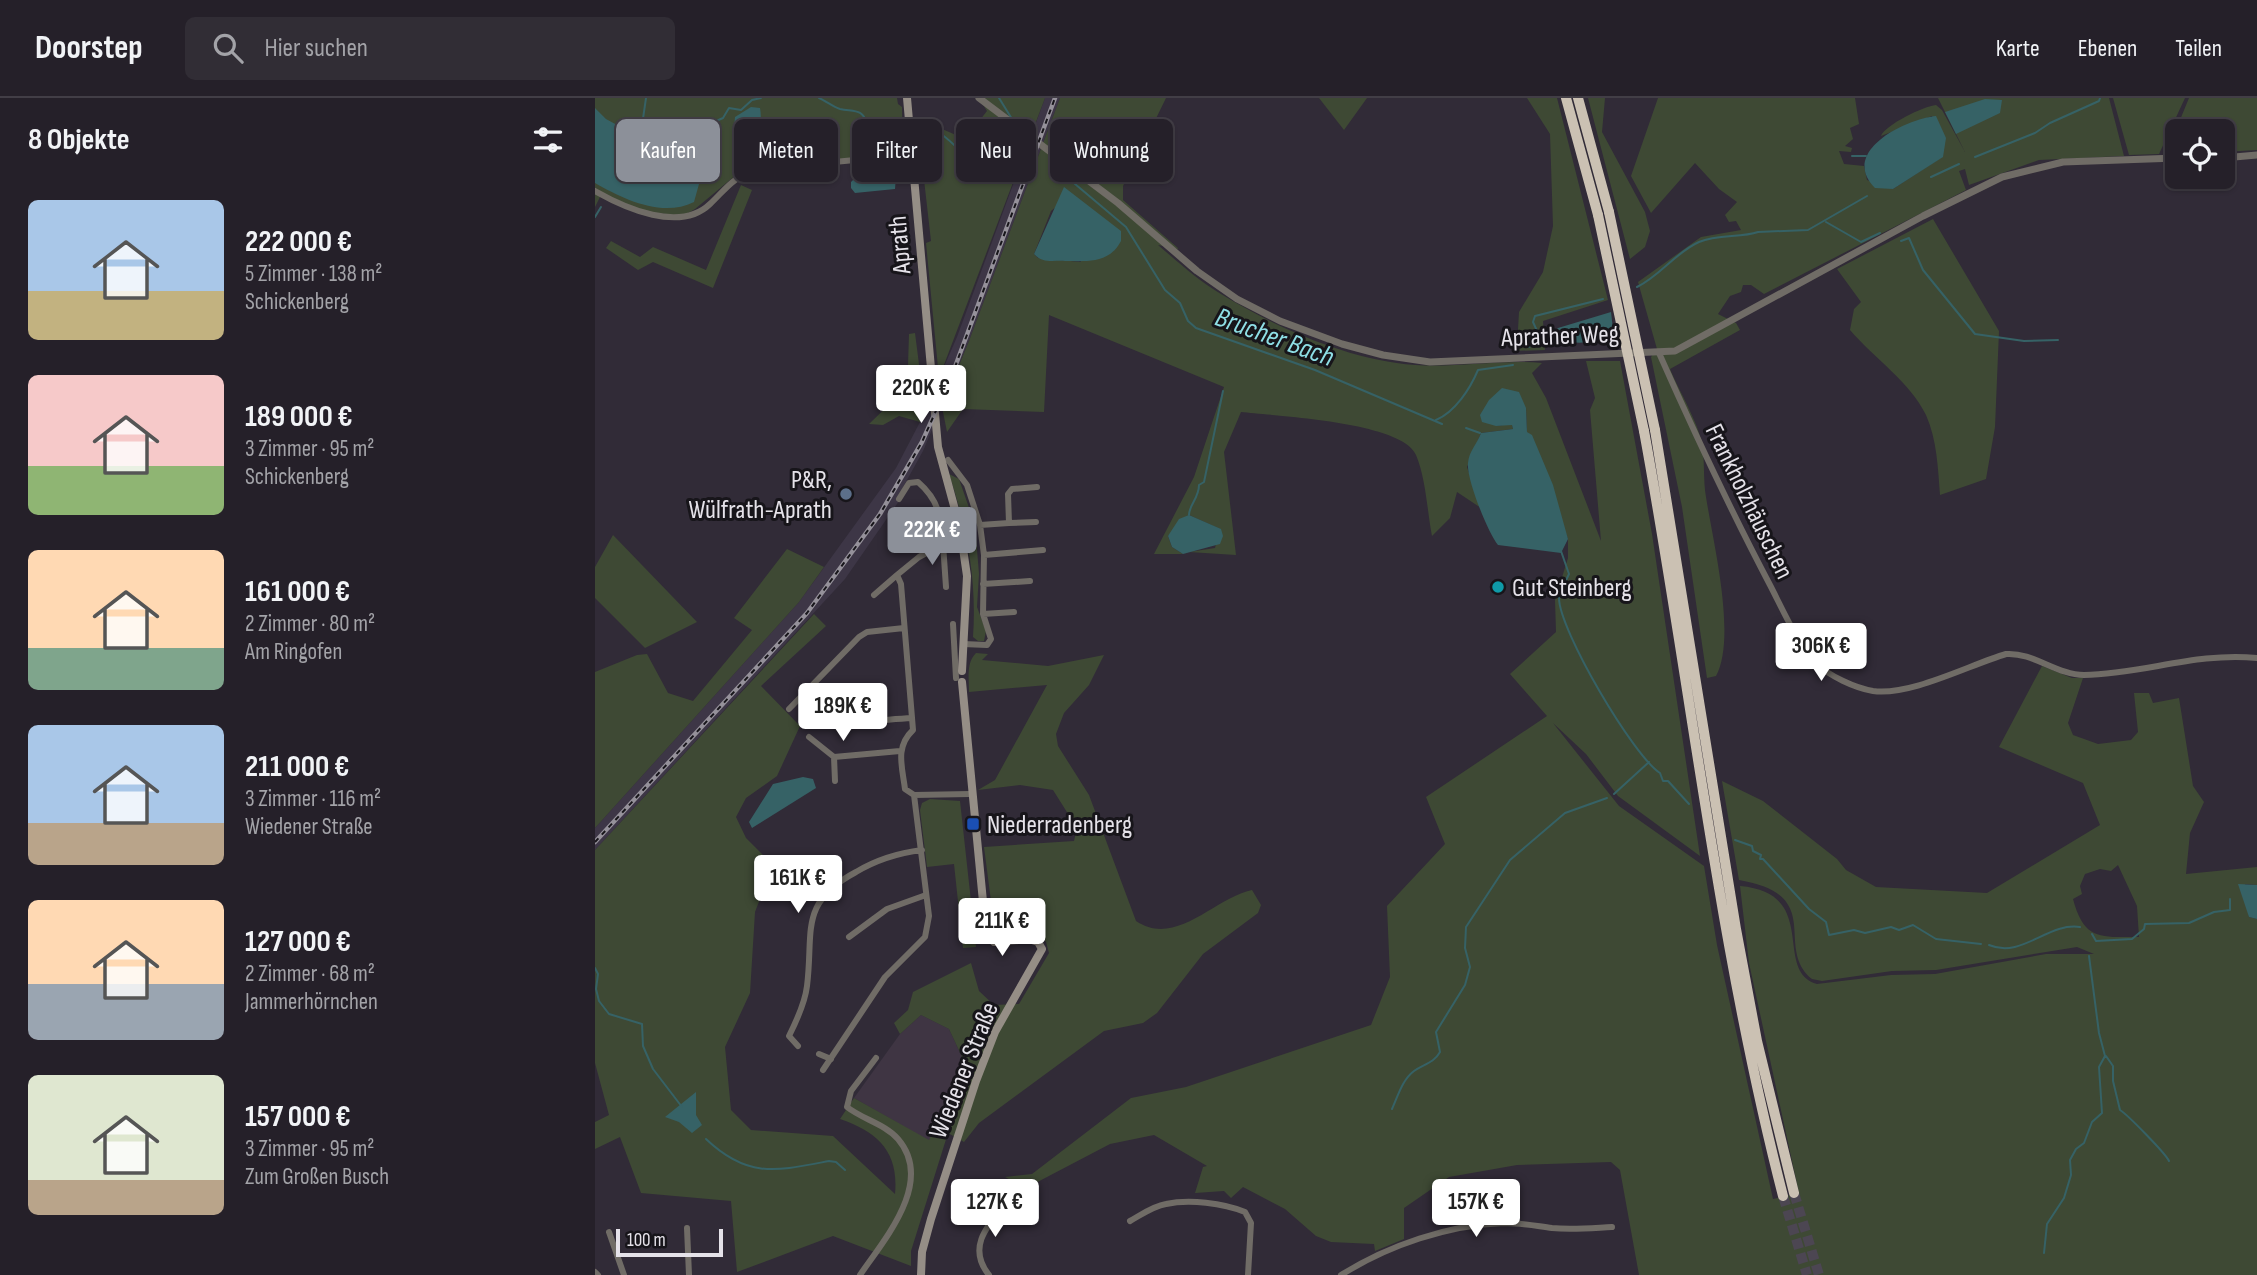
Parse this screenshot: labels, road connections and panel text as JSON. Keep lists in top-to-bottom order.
{
  "streets": {
    "main road": ["Aprath", "Wiedener Straße"],
    "street": ["Aprather Weg", "Frankholzhäuschen"]
  },
  "crossings": [
    ["Aprath", "Wiedener Straße"],
    ["Aprather Weg", "Frankholzhäuschen"]
  ],
  "water": ["Brucher Bach"],
  "places": {
    "other": ["P&R, Wülfrath-Aprath", "Gut Steinberg"],
    "transit": ["Niederradenberg"]
  },
  "scale_bar": "100 m",
  "page": {
    "header": "Doorstep",
    "search": "Hier suchen",
    "nav": ["Karte", "Ebenen", "Teilen"],
    "heading": "8 Objekte",
    "chip": [
      "Kaufen",
      "Mieten",
      "Filter",
      "Neu",
      "Wohnung"
    ],
    "list": [
      {
        "name": "222 000 €",
        "note": "5 Zimmer · 138 m² · Schickenberg"
      },
      {
        "name": "189 000 €",
        "note": "3 Zimmer · 95 m² · Schickenberg"
      },
      {
        "name": "161 000 €",
        "note": "2 Zimmer · 80 m² · Am Ringofen"
      },
      {
        "name": "211 000 €",
        "note": "3 Zimmer · 116 m² · Wiedener Straße"
      },
      {
        "name": "127 000 €",
        "note": "2 Zimmer · 68 m² · Jammerhörnchen"
      },
      {
        "name": "157 000 €",
        "note": "3 Zimmer · 95 m² · Zum Großen Busch"
      }
    ],
    "price": [
      "220K €",
      "222K €",
      "306K €",
      "189K €",
      "161K €",
      "211K €",
      "127K €",
      "157K €"
    ],
    "scale": "100 m"
  }
}
